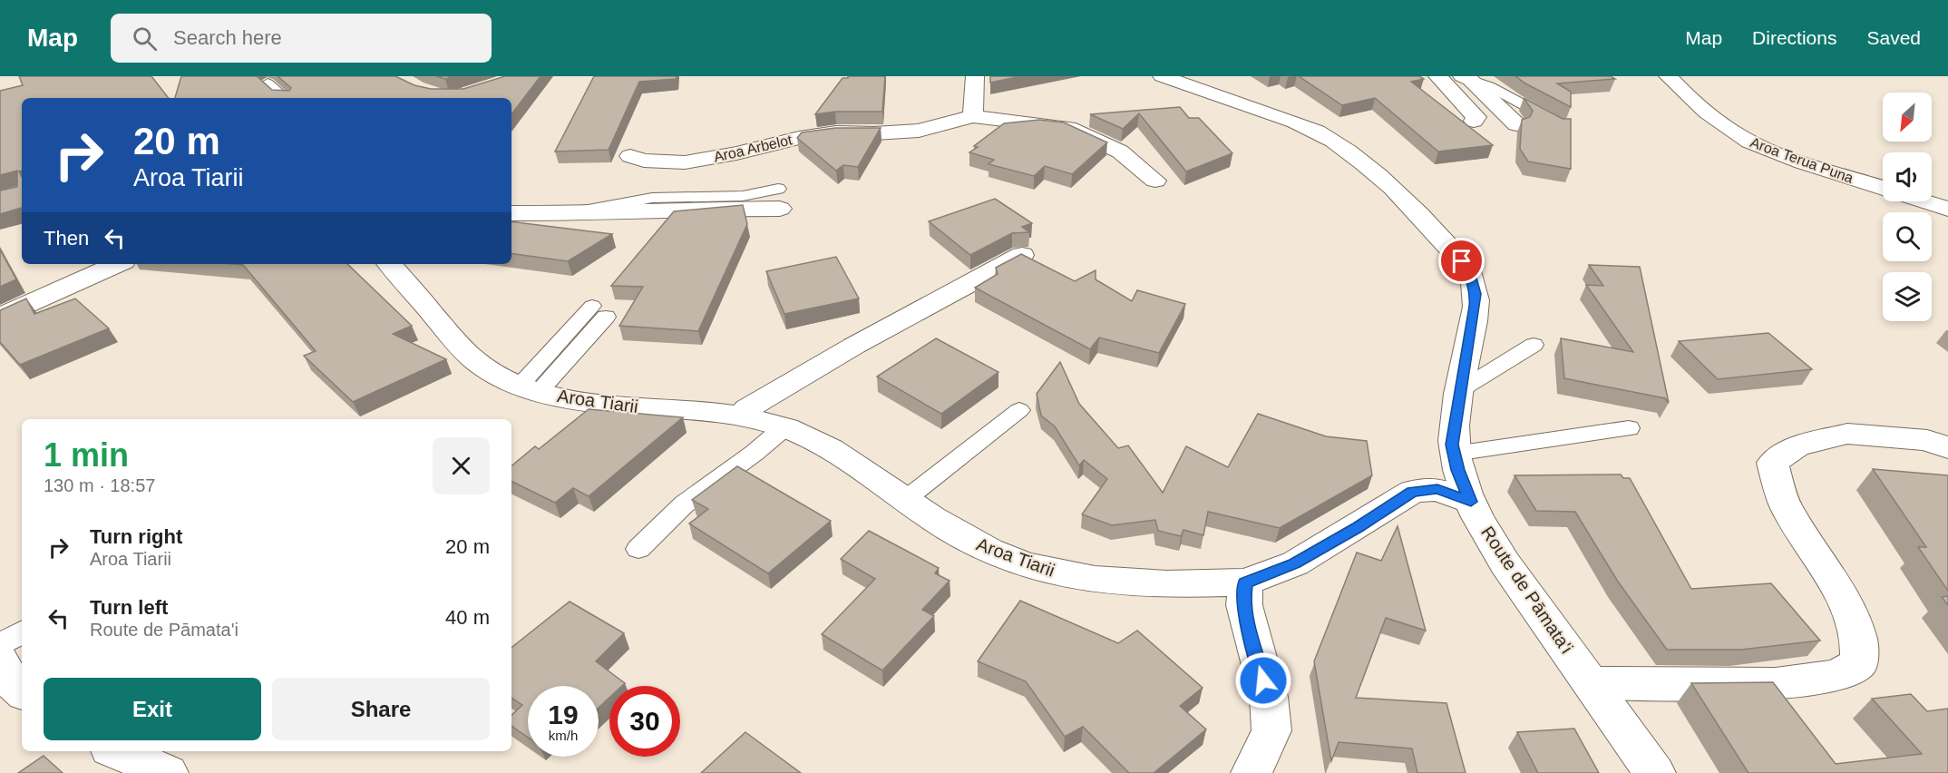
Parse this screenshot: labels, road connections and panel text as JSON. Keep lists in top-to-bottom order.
{
  "streets": {
    "street": [
      "Aroa Arbelot",
      "Aroa Terua Puna",
      "Aroa Tiarii",
      "Route de Pāmata'i"
    ]
  },
  "crossings": [
    ["Aroa Tiarii", "Route de Pāmata'i"]
  ],
  "north": "bottom left",
  "page": {
    "header": "Map",
    "search": "Search here",
    "nav": ["Map", "Directions", "Saved"],
    "turn": ["20 m", "Aroa Tiarii"],
    "then": "Then",
    "heading": ["1 min", "130 m · 18:57"],
    "list": [
      {
        "name": "Turn right",
        "note": "Aroa Tiarii",
        "value": "20 m"
      },
      {
        "name": "Turn left",
        "note": "Route de Pāmata'i",
        "value": "40 m"
      }
    ],
    "buttons": ["Exit", "Share"],
    "speed": "19 km/h",
    "limit": "30"
  }
}
